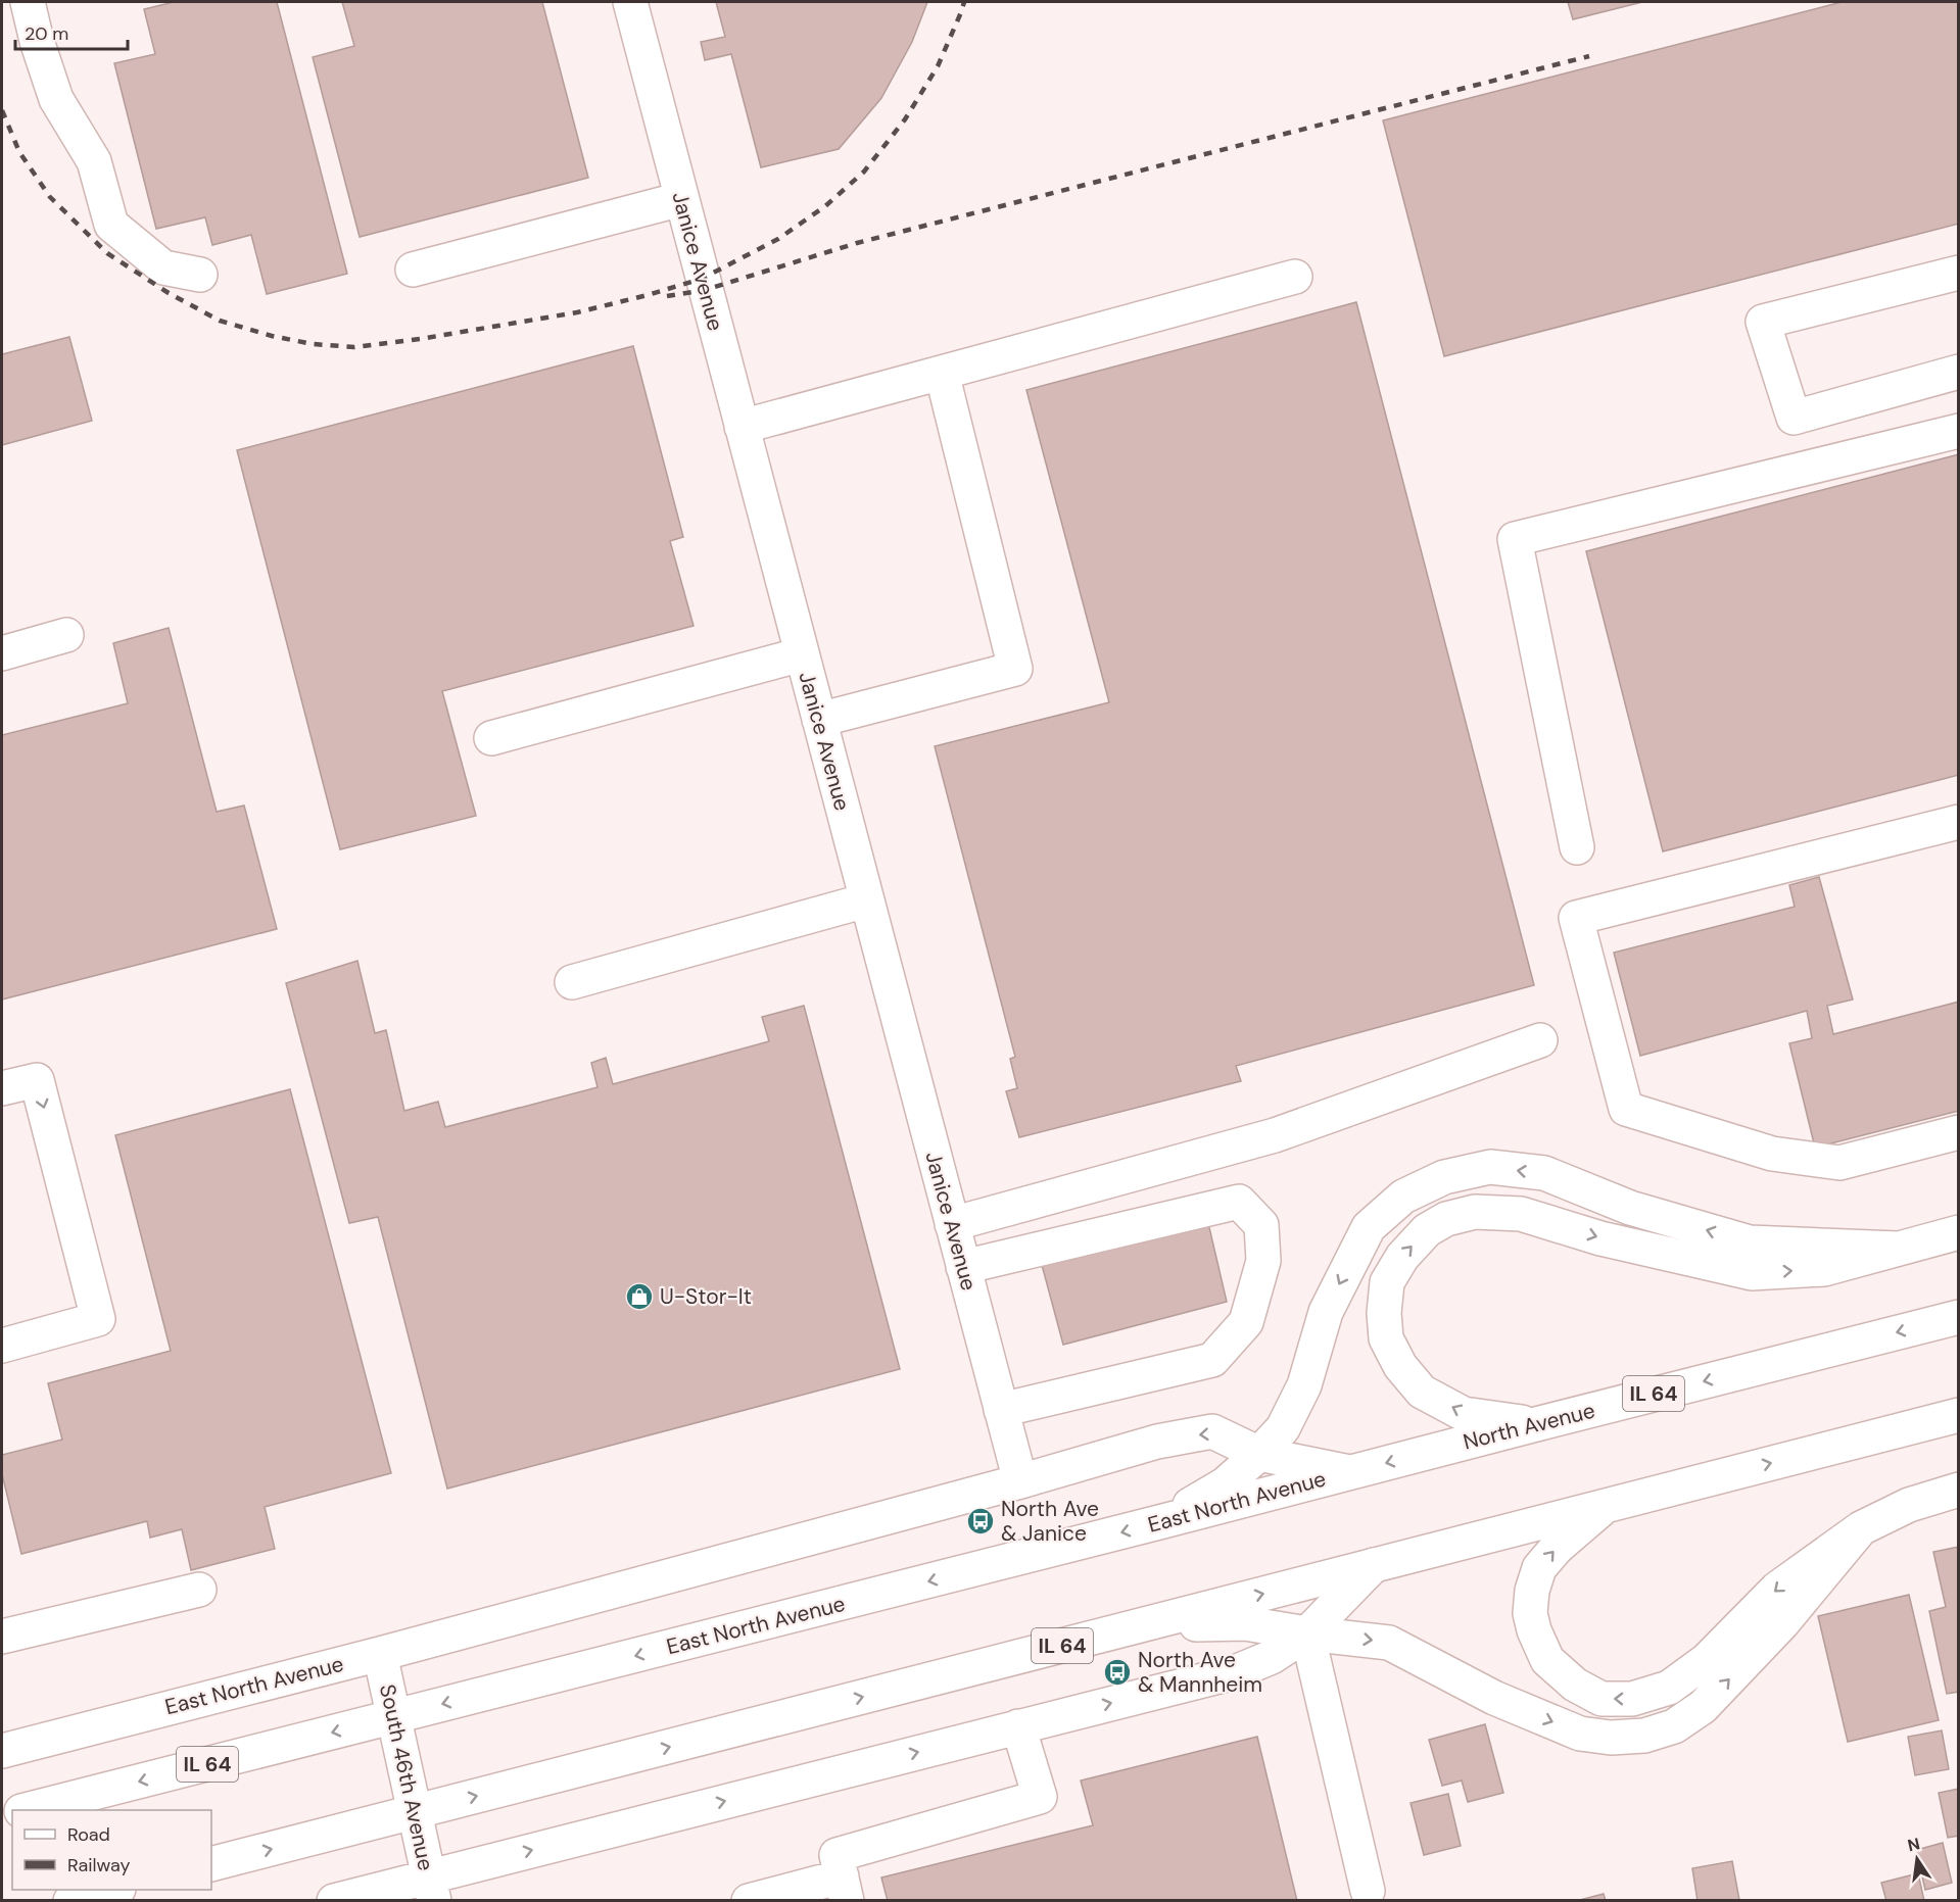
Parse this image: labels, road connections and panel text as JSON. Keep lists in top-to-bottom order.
{
  "streets": {
    "main road": [
      "Janice Avenue",
      "IL 64",
      "North Avenue",
      "East North Avenue",
      "South 46th Avenue"
    ]
  },
  "crossings": [
    ["Janice Avenue", "East North Avenue"],
    ["IL 64", "South 46th Avenue"],
    ["North Avenue", "East North Avenue"],
    ["East North Avenue", "South 46th Avenue"]
  ],
  "places": {
    "shop": ["U-Stor-It"],
    "bus stop": ["North Ave & Janice", "North Ave & Mannheim"]
  },
  "legend": ["Road", "Railway"],
  "scale_bar": "20 m",
  "north": "top"
}
